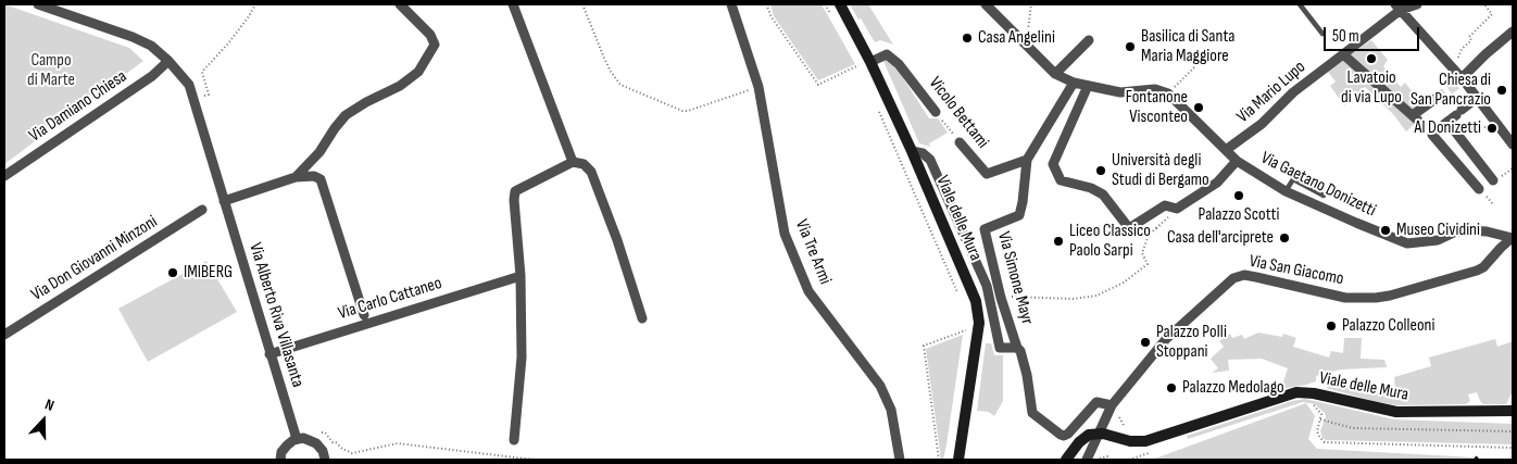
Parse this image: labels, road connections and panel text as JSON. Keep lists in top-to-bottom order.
{
  "streets": {
    "street": [
      "Via Mario Lupo",
      "Via Damiano Chiesa",
      "Vicolo Bettami",
      "Via Gaetano Donizetti",
      "Viale delle Mura",
      "Via Tre Armi",
      "Via Don Giovanni Minzoni",
      "Via San Giacomo",
      "Via Simone Mayr",
      "Via Carlo Cattaneo",
      "Via Alberto Riva Villasanta"
    ]
  },
  "crossings": [
    ["Via Mario Lupo", "Via Gaetano Donizetti"],
    ["Via Damiano Chiesa", "Via Alberto Riva Villasanta"],
    ["Vicolo Bettami", "Viale delle Mura"],
    ["Vicolo Bettami", "Via Simone Mayr"],
    ["Via Gaetano Donizetti", "Via San Giacomo"],
    ["Viale delle Mura", "Via San Giacomo"],
    ["Viale delle Mura", "Via Simone Mayr"],
    ["Via Carlo Cattaneo", "Via Alberto Riva Villasanta"]
  ],
  "parks": ["Campo di Marte"],
  "places": [
    "Casa Angelini",
    "Basilica di Santa Maria Maggiore",
    "Lavatoio di via Lupo",
    "Chiesa di San Pancrazio",
    "Fontanone Visconteo",
    "Al Donizetti",
    "Università degli Studi di Bergamo",
    "Palazzo Scotti",
    "Museo Cividini",
    "Casa dell'arciprete",
    "Liceo Classico Paolo Sarpi",
    "IMIBERG",
    "Palazzo Colleoni",
    "Palazzo Polli Stoppani",
    "Palazzo Medolago"
  ],
  "scale_bar": "50 m",
  "north": "top"
}
